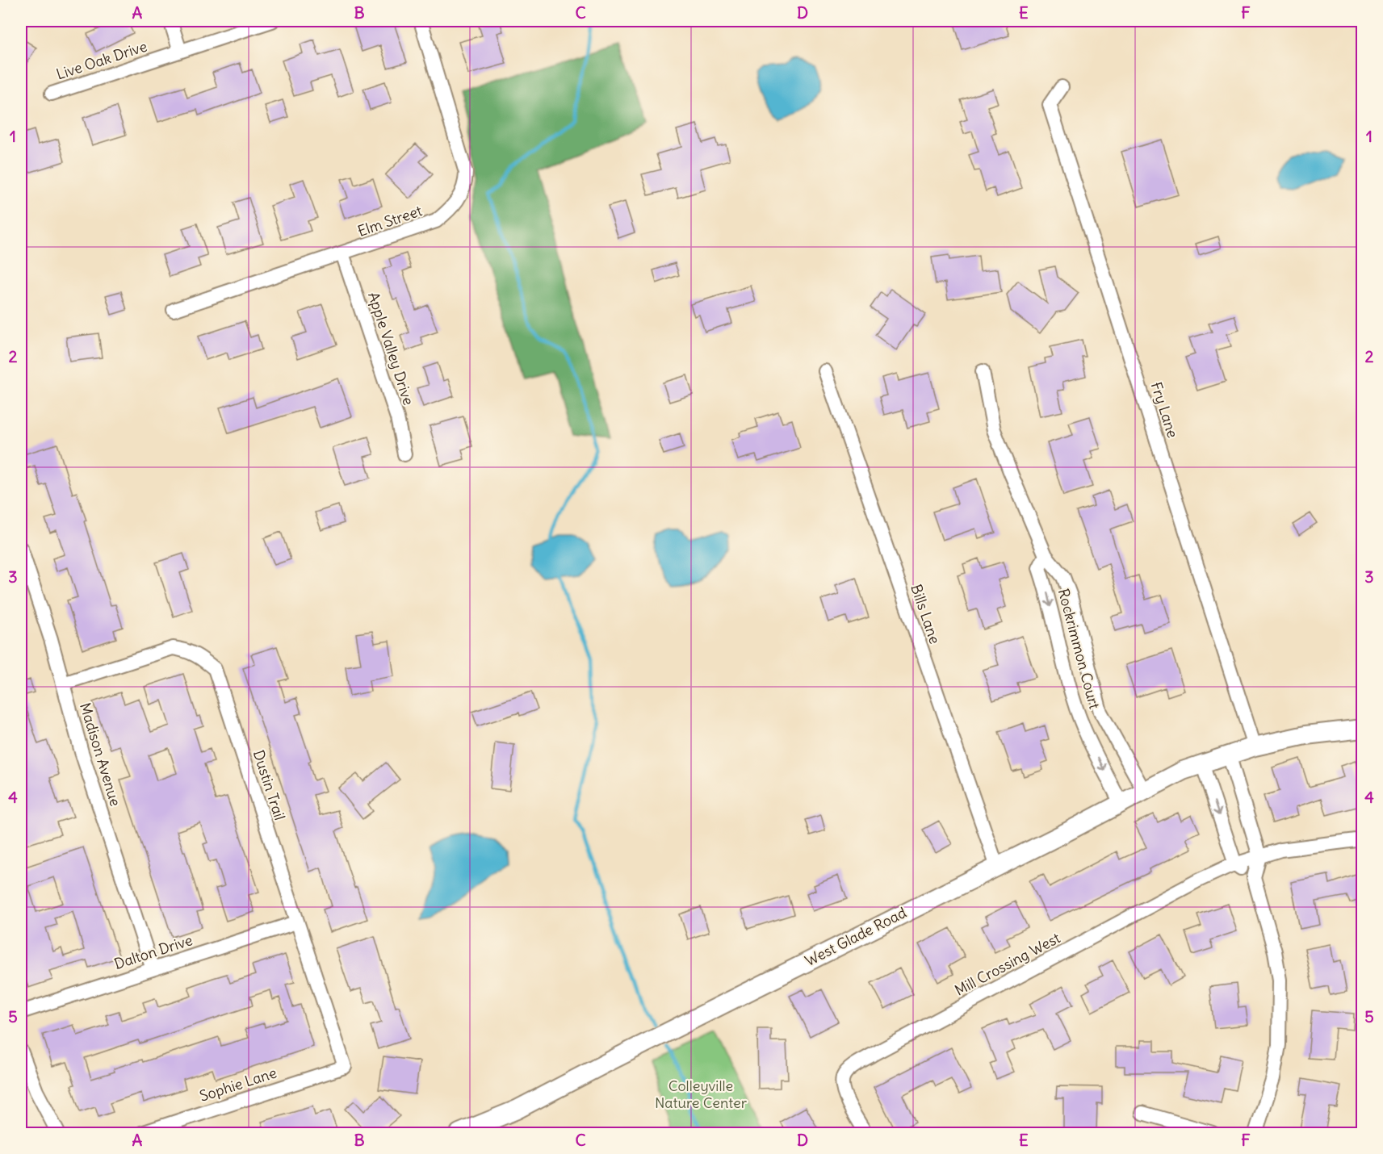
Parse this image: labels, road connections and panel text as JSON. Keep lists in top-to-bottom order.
{
  "streets": {
    "main road": ["West Glade Road"],
    "street": [
      "Live Oak Drive",
      "Elm Street",
      "Apple Valley Drive",
      "Fry Lane",
      "Bills Lane",
      "Rockrimmon Court",
      "Madison Avenue",
      "Dustin Trail",
      "Dalton Drive",
      "Mill Crossing West",
      "Sophie Lane"
    ]
  },
  "crossings": [
    ["Elm Street", "Apple Valley Drive"],
    ["Fry Lane", "West Glade Road"],
    ["Bills Lane", "West Glade Road"],
    ["Rockrimmon Court", "West Glade Road"],
    ["Madison Avenue", "Dustin Trail"],
    ["Madison Avenue", "Dalton Drive"],
    ["Dustin Trail", "Dalton Drive"],
    ["Dustin Trail", "Sophie Lane"]
  ],
  "parks": ["Colleyville Nature Center"],
  "grid": {
    "columns": [
      "A",
      "B",
      "C",
      "D",
      "E",
      "F"
    ],
    "rows": [
      "1",
      "2",
      "3",
      "4",
      "5"
    ]
  }
}
